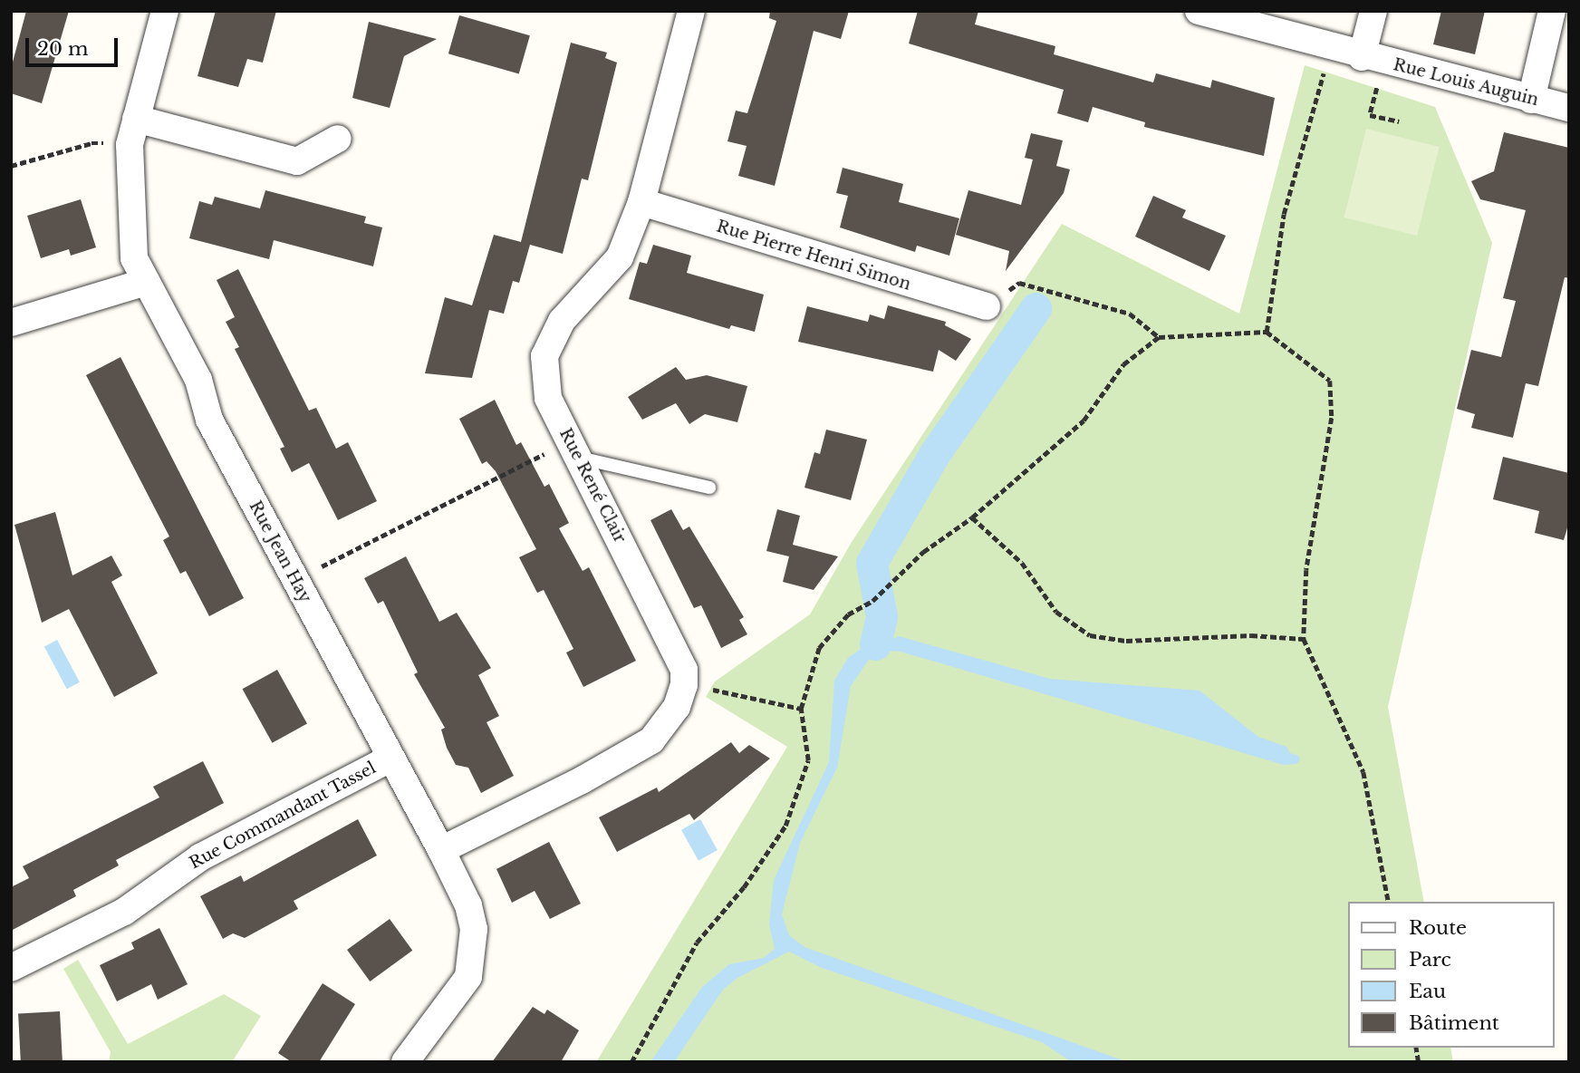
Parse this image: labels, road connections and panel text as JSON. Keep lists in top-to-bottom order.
{
  "streets": {
    "street": [
      "Rue Louis Auguin",
      "Rue Pierre Henri Simon",
      "Rue René Clair",
      "Rue Jean Hay",
      "Rue Commandant Tassel"
    ]
  },
  "crossings": [
    ["Rue Pierre Henri Simon", "Rue René Clair"],
    ["Rue Jean Hay", "Rue Commandant Tassel"]
  ],
  "legend": [
    "Route",
    "Parc",
    "Eau",
    "Bâtiment"
  ],
  "scale_bar": "20 m"
}
